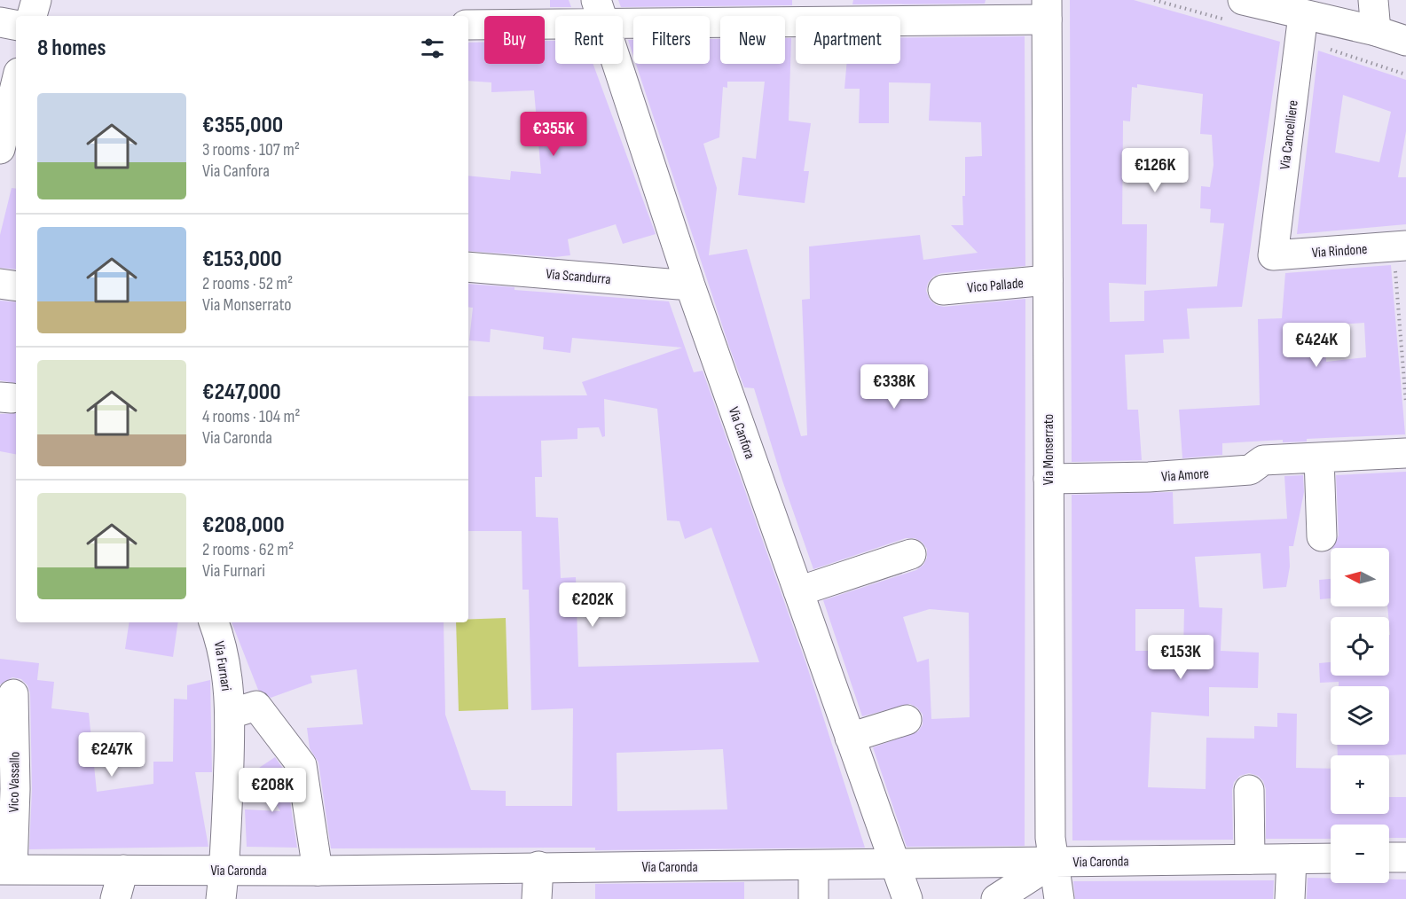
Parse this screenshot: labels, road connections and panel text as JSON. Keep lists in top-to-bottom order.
{
  "streets": {
    "street": [
      "Via Cancelliere",
      "Via Rindone",
      "Via Scandurra",
      "Vico Pallade",
      "Via Canfora",
      "Via Monserrato",
      "Via Amore",
      "Via Furnari",
      "Vico Vassallo",
      "Via Caronda"
    ]
  },
  "crossings": [
    ["Via Cancelliere", "Via Rindone"],
    ["Via Scandurra", "Via Canfora"],
    ["Vico Pallade", "Via Monserrato"],
    ["Via Canfora", "Via Caronda"],
    ["Via Monserrato", "Via Amore"],
    ["Via Monserrato", "Via Caronda"],
    ["Via Furnari", "Via Caronda"],
    ["Vico Vassallo", "Via Caronda"]
  ],
  "north": "left",
  "page": {
    "chip": [
      "Buy",
      "Rent",
      "Filters",
      "New",
      "Apartment"
    ],
    "heading": "8 homes",
    "list": [
      {
        "name": "€355,000",
        "note": "3 rooms · 107 m² · Via Canfora"
      },
      {
        "name": "€153,000",
        "note": "2 rooms · 52 m² · Via Monserrato"
      },
      {
        "name": "€247,000",
        "note": "4 rooms · 104 m² · Via Caronda"
      },
      {
        "name": "€208,000",
        "note": "2 rooms · 62 m² · Via Furnari"
      }
    ],
    "price": [
      "€355K",
      "€126K",
      "€424K",
      "€338K",
      "€202K",
      "€153K",
      "€247K",
      "€208K"
    ],
    "map_buttons": ["+", "−"]
  }
}
